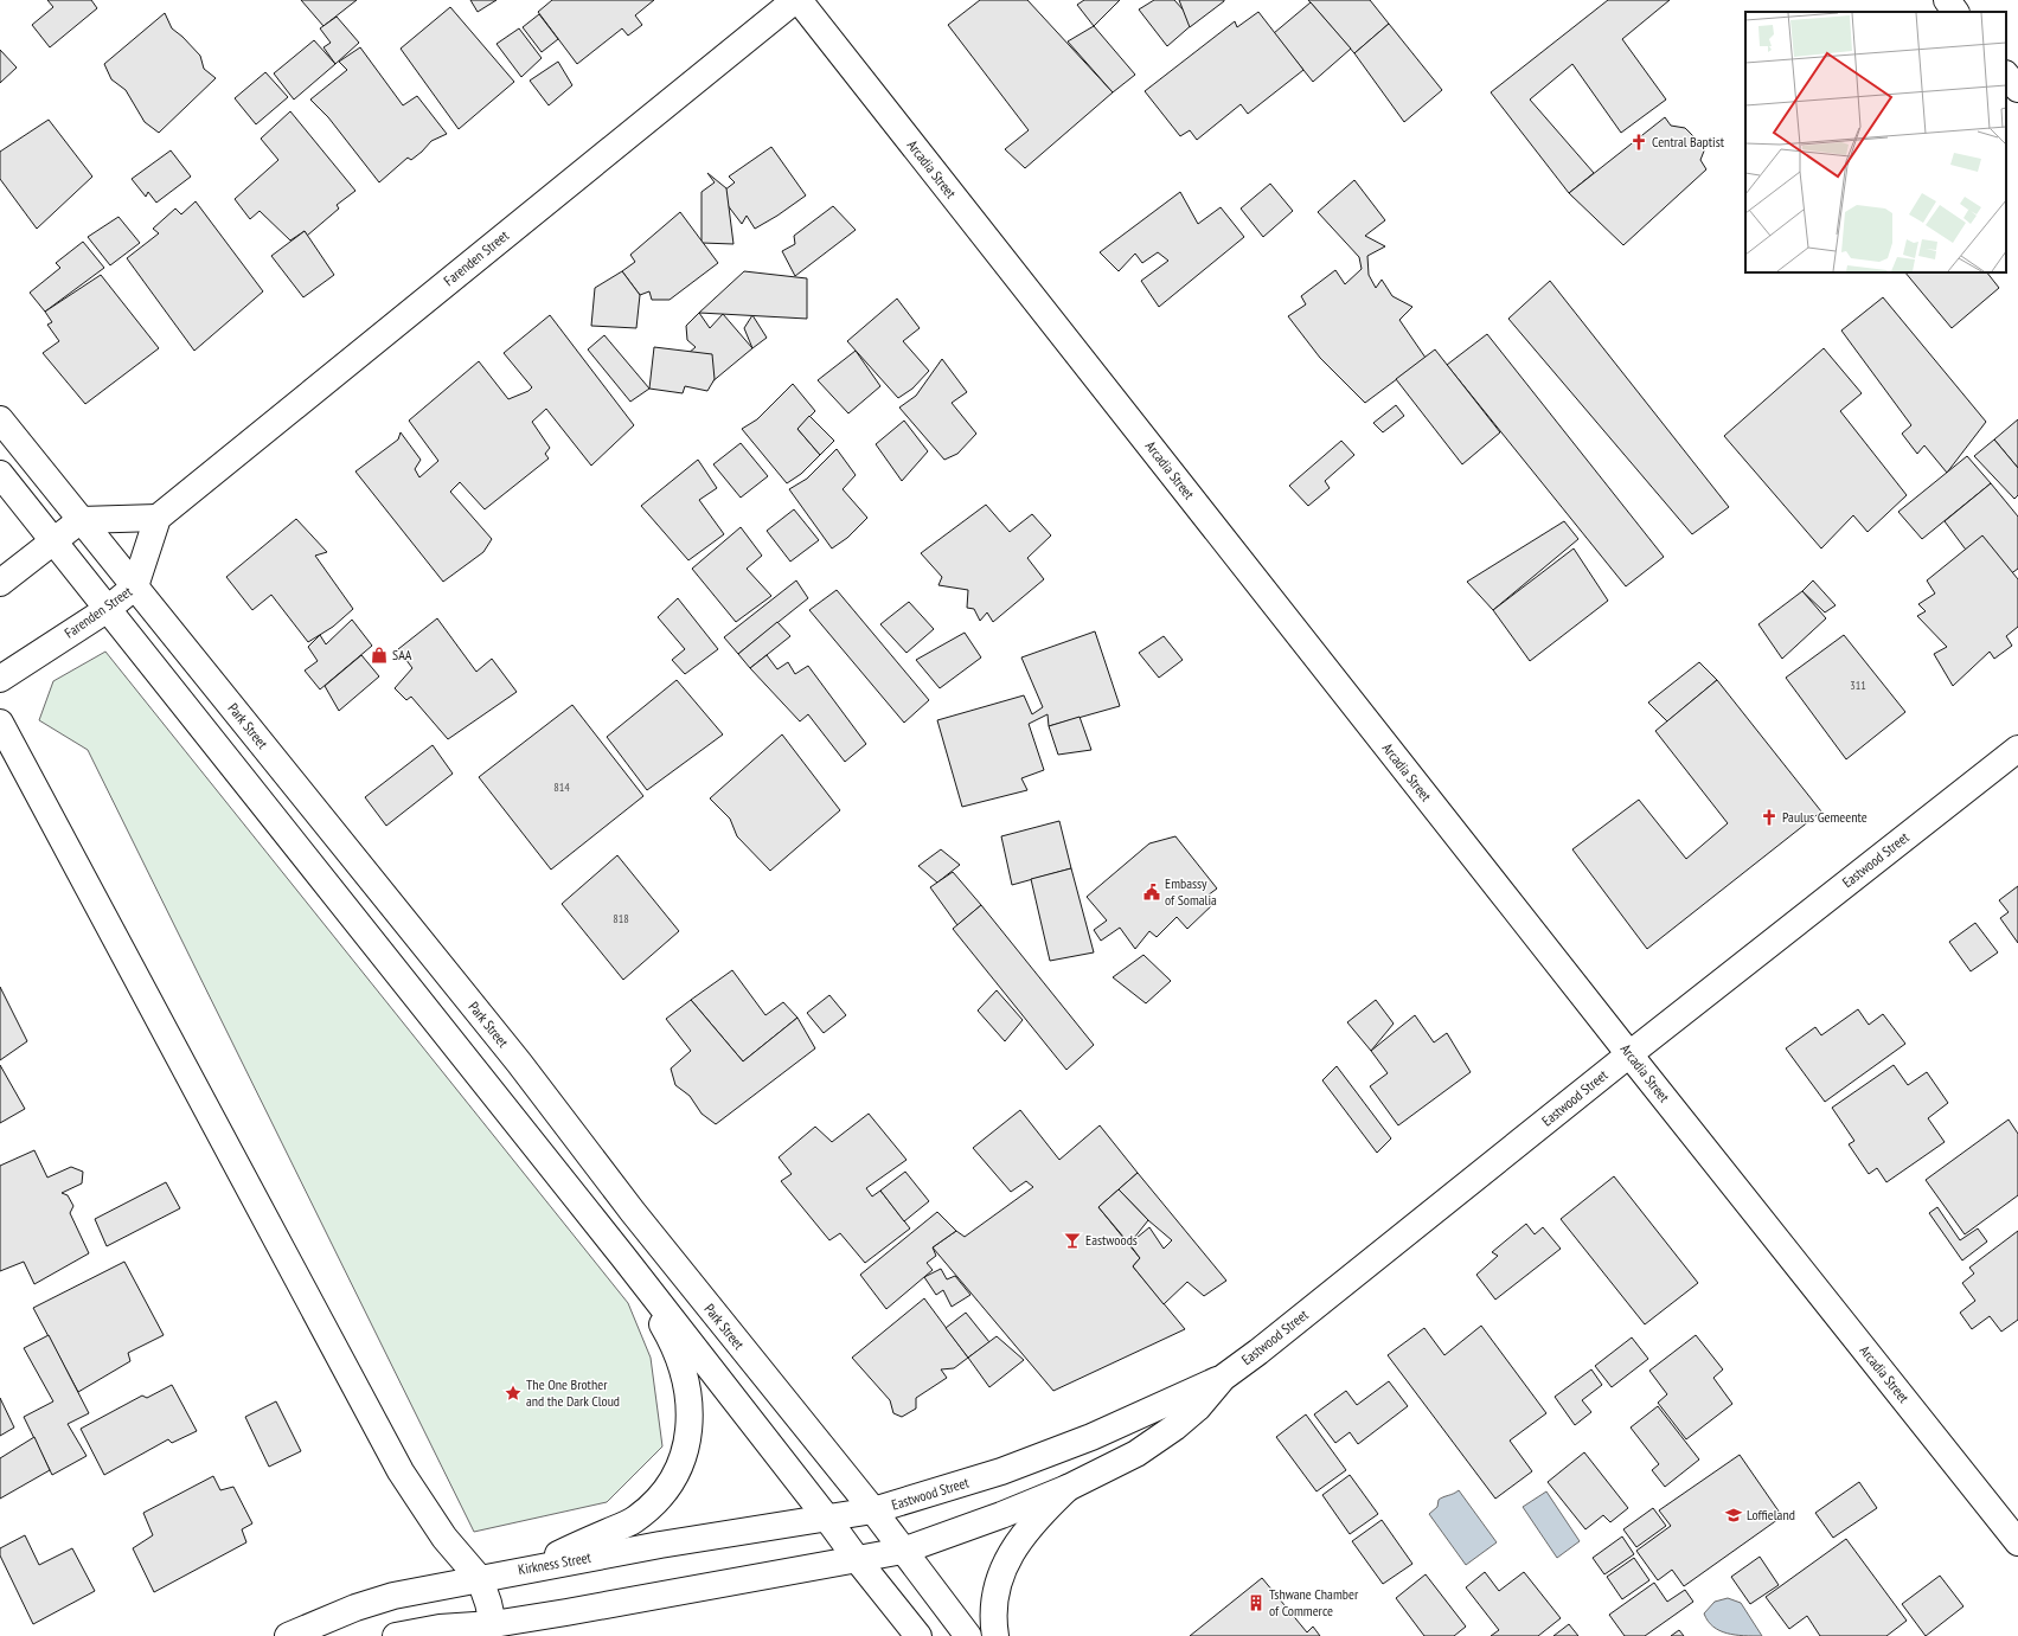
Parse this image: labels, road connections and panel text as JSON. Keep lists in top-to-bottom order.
{
  "streets": {
    "street": [
      "Arcadia Street",
      "Farenden Street",
      "Park Street",
      "Eastwood Street",
      "Kirkness Street"
    ]
  },
  "crossings": [
    ["Arcadia Street", "Eastwood Street"],
    ["Farenden Street", "Park Street"],
    ["Park Street", "Eastwood Street"],
    ["Eastwood Street", "Kirkness Street"]
  ],
  "places": {
    "church": ["Central Baptist", "Paulus Gemeente"],
    "shop": ["SAA"],
    "public building": ["Embassy of Somalia"],
    "bar": ["Eastwoods"],
    "place": ["The One Brother and the Dark Cloud"],
    "school or university": ["Loffieland"],
    "building": ["Tshwane Chamber of Commerce"]
  },
  "house_numbers": ["311", "814", "818"]
}
